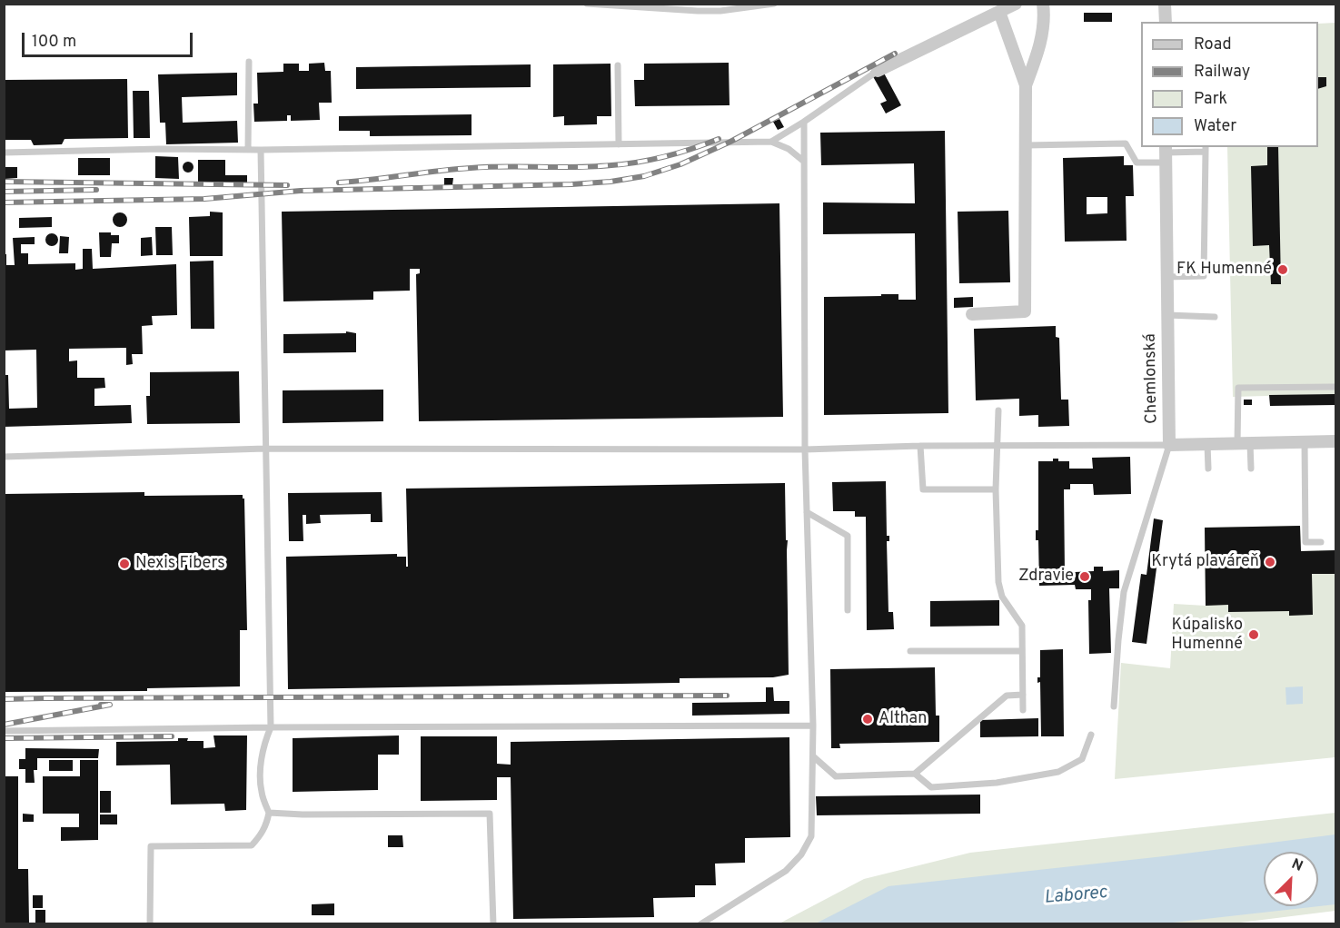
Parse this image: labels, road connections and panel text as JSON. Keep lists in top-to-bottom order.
{
  "streets": {
    "street": ["Chemlonská"]
  },
  "water": ["Laborec"],
  "places": [
    "FK Humenné",
    "Krytá plaváreň",
    "Nexis Fibers",
    "Zdravie",
    "Kúpalisko Humenné",
    "Althan"
  ],
  "legend": [
    "Road",
    "Railway",
    "Park",
    "Water"
  ],
  "scale_bar": "100 m",
  "north": "top right"
}
